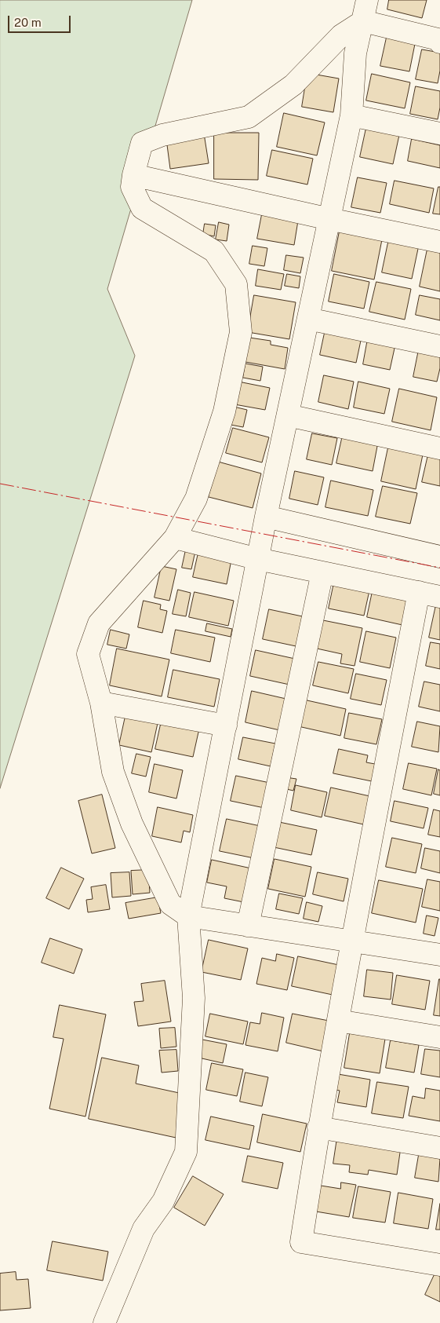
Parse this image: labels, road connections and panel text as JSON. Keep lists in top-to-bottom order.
{
  "scale_bar": "20 m"
}
